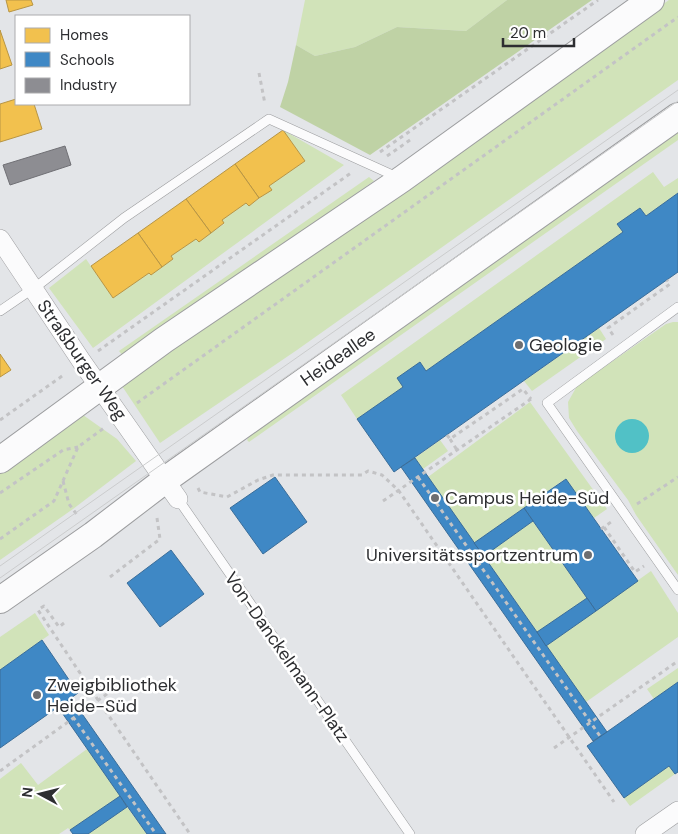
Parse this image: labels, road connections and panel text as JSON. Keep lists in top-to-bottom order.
{
  "streets": {
    "main road": ["Heideallee"],
    "street": ["Straßburger Weg"],
    "lane": ["Von-Danckelmann-Platz"]
  },
  "crossings": [
    ["Heideallee", "Straßburger Weg"],
    ["Heideallee", "Von-Danckelmann-Platz"],
    ["Straßburger Weg", "Von-Danckelmann-Platz"]
  ],
  "places": [
    "Geologie",
    "Campus Heide-Süd",
    "Universitätssportzentrum",
    "Zweigbibliothek Heide-Süd"
  ],
  "legend": ["Homes", "Schools", "Industry"],
  "scale_bar": "20 m",
  "north": "left"
}
